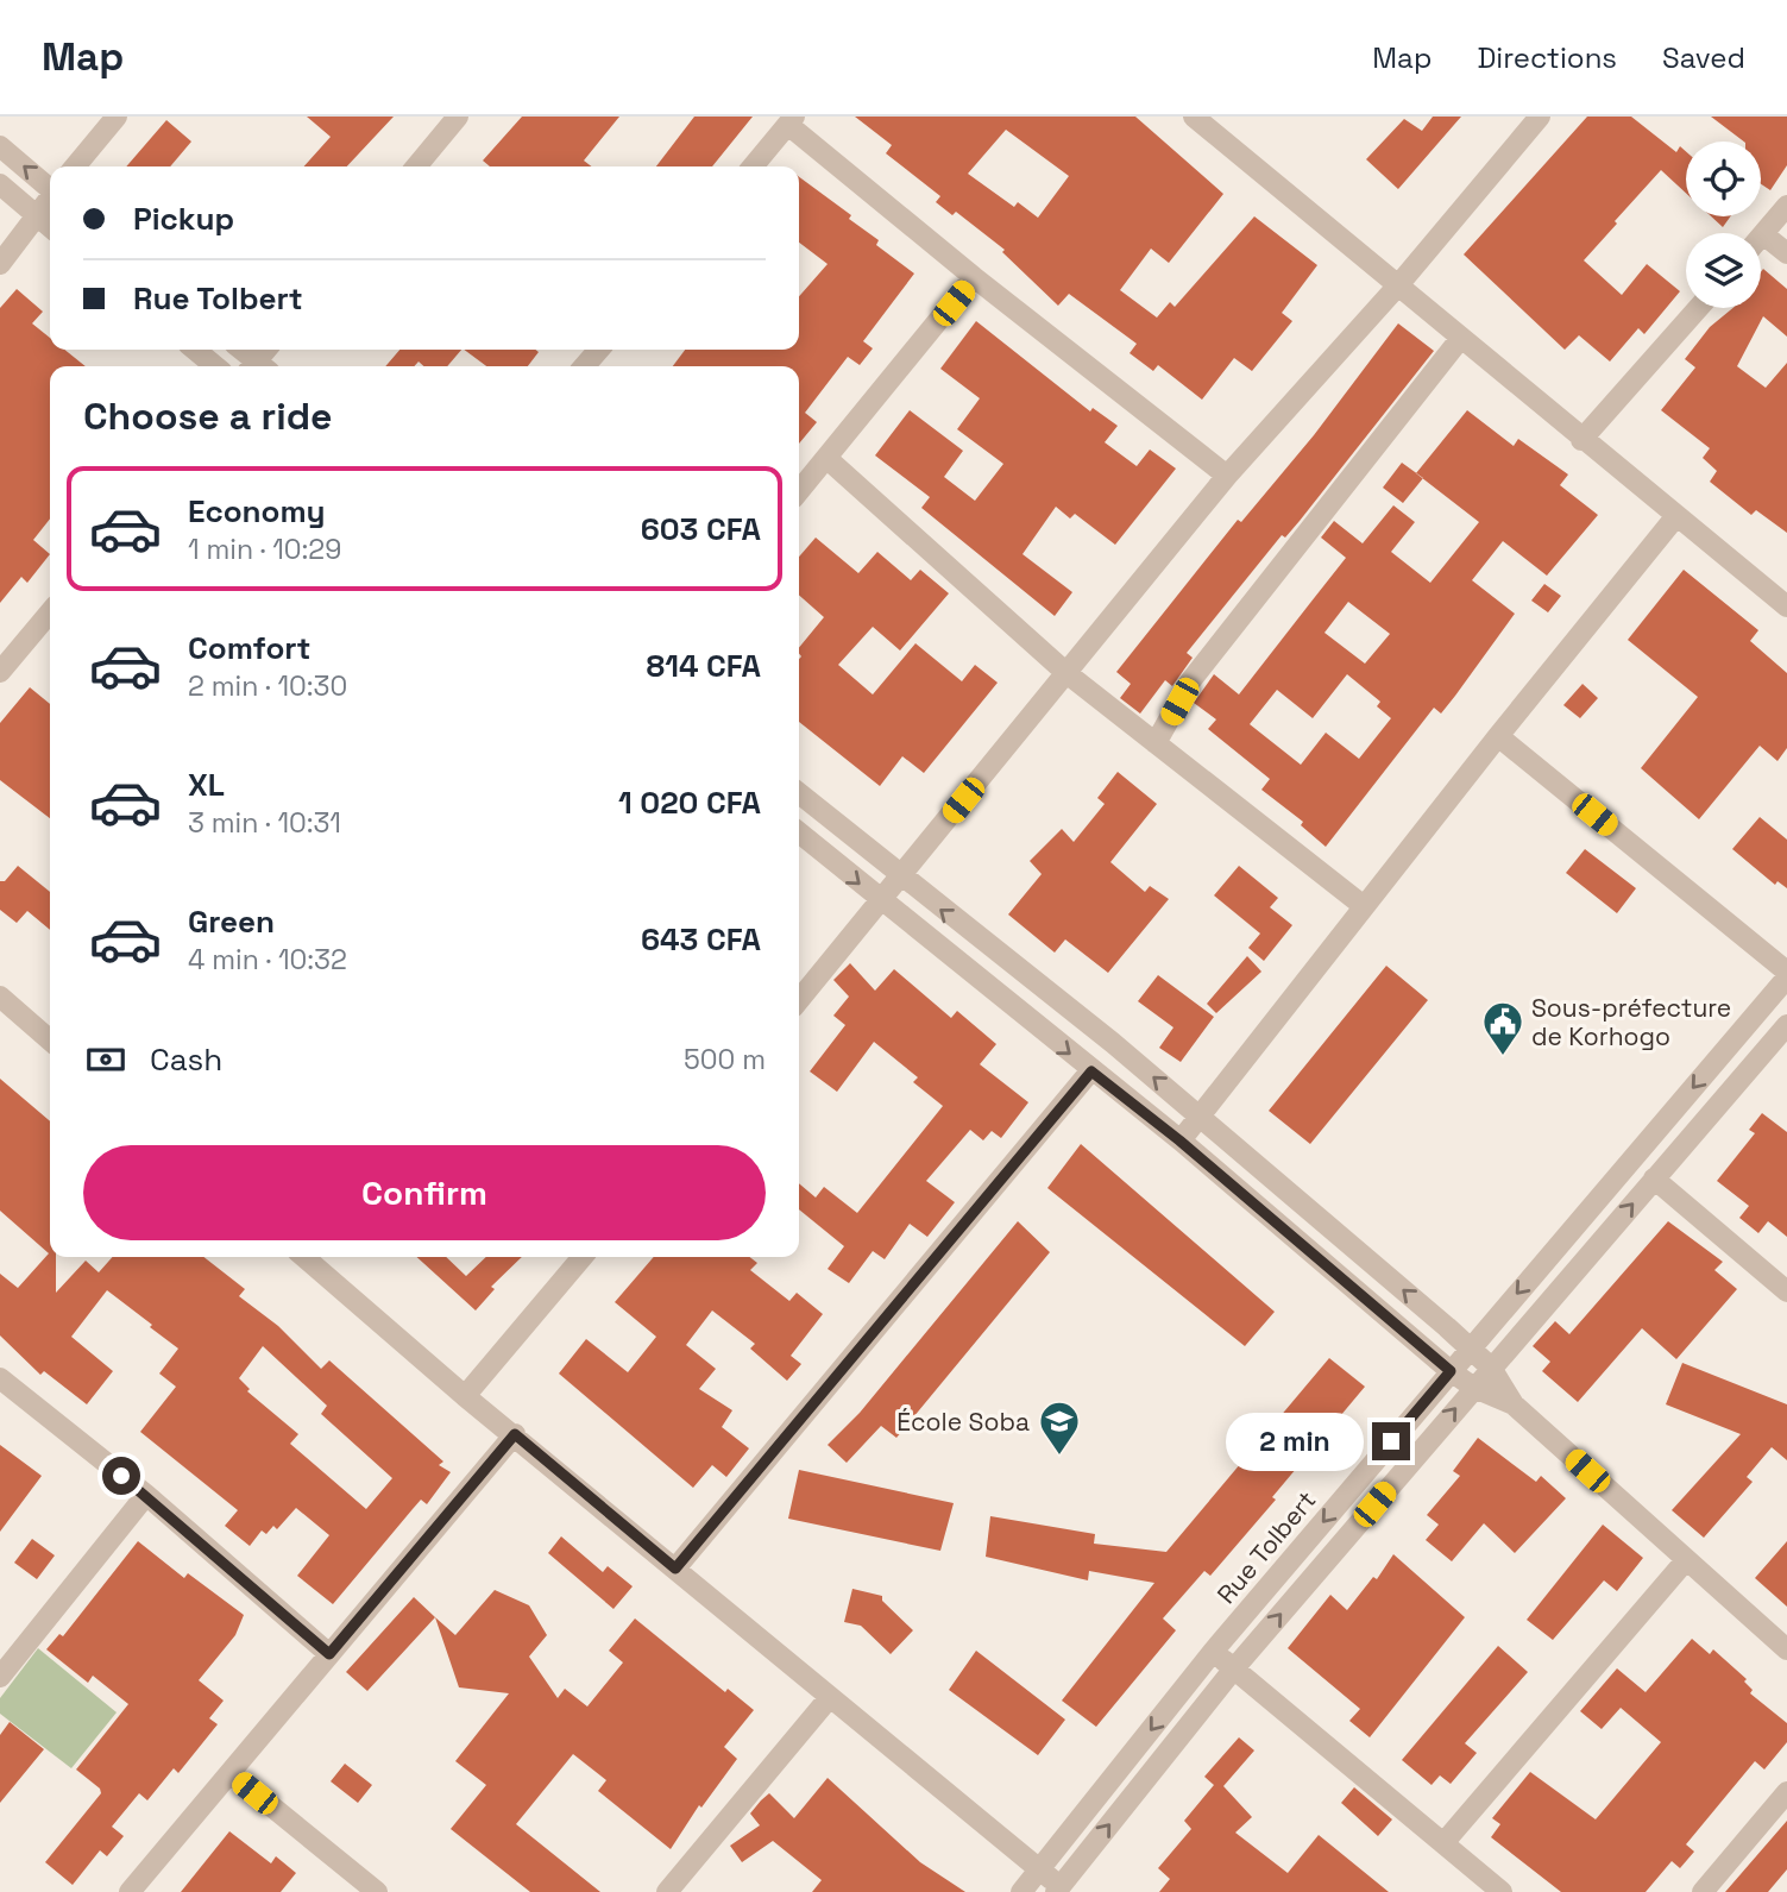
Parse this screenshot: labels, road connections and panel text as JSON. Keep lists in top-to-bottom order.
{
  "streets": {
    "street": ["Rue Tolbert"]
  },
  "places": {
    "public building": ["Sous-préfecture de Korhogo"],
    "school or university": ["École Soba"]
  },
  "page": {
    "header": "Map",
    "nav": ["Map", "Directions", "Saved"],
    "banner": ["Pickup", "Rue Tolbert"],
    "heading": "Choose a ride",
    "list": [
      {
        "name": "Economy",
        "note": "1 min · 10:29",
        "value": "603 CFA"
      },
      {
        "name": "Comfort",
        "note": "2 min · 10:30",
        "value": "814 CFA"
      },
      {
        "name": "XL",
        "note": "3 min · 10:31",
        "value": "1 020 CFA"
      },
      {
        "name": "Green",
        "note": "4 min · 10:32",
        "value": "643 CFA"
      }
    ],
    "pay": ["Cash", "500 m"],
    "buttons": "Confirm",
    "bubble": "2 min"
  }
}
